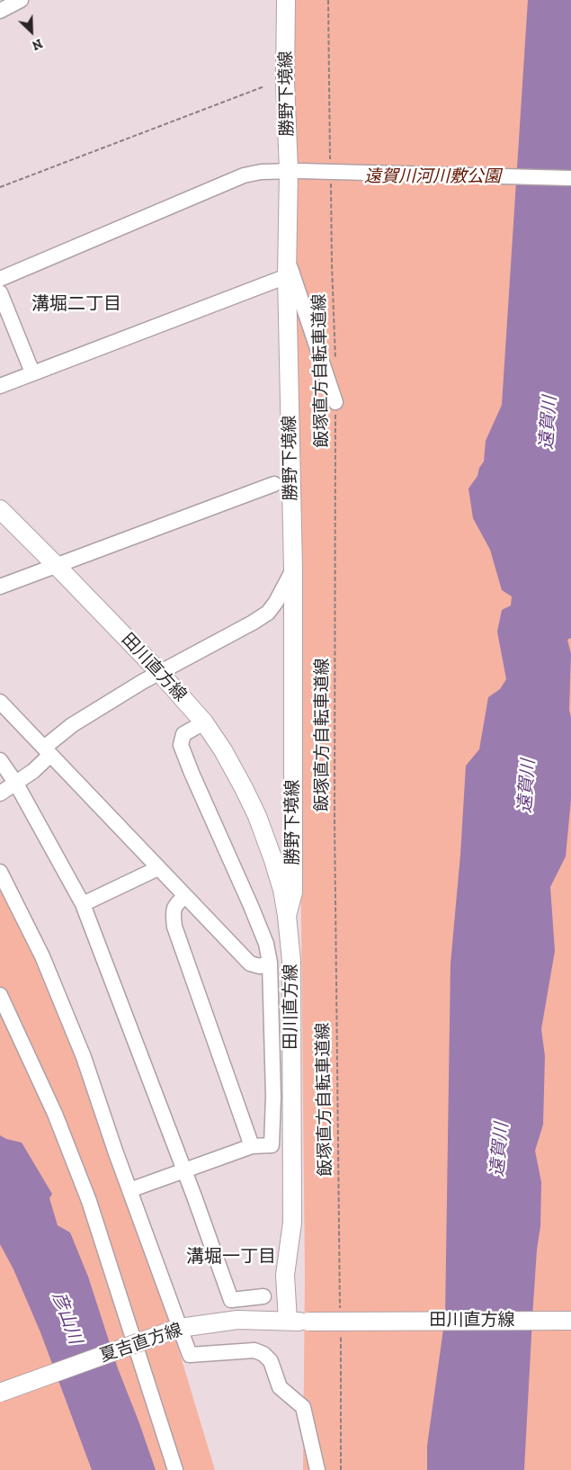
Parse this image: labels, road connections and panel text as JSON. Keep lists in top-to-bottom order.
{
  "streets": {
    "main road": ["勝野下境線", "田川直方線", "夏吉直方線"],
    "path": ["飯塚直方自転車道線"]
  },
  "crossings": [
    ["勝野下境線", "田川直方線"],
    ["田川直方線", "夏吉直方線"]
  ],
  "districts": ["溝堀二丁目", "溝堀一丁目"],
  "water": ["遠賀川", "彦山川"],
  "parks": ["遠賀川河川敷公園"],
  "north": "bottom right"
}
